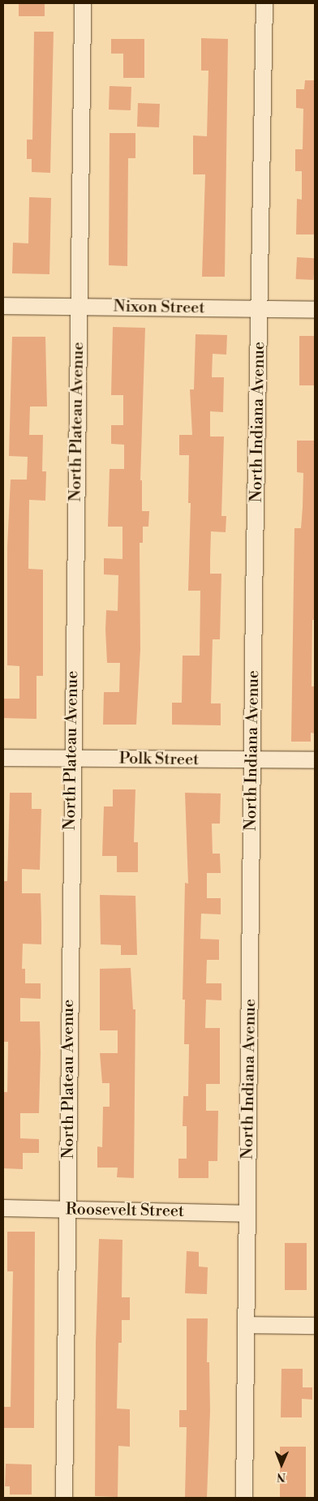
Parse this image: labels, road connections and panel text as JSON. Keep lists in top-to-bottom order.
{
  "streets": {
    "street": [
      "Nixon Street",
      "North Plateau Avenue",
      "North Indiana Avenue",
      "Polk Street",
      "Roosevelt Street"
    ]
  },
  "crossings": [
    ["Nixon Street", "North Plateau Avenue"],
    ["Nixon Street", "North Indiana Avenue"],
    ["North Plateau Avenue", "Polk Street"],
    ["North Plateau Avenue", "Roosevelt Street"],
    ["North Indiana Avenue", "Polk Street"],
    ["North Indiana Avenue", "Roosevelt Street"]
  ],
  "north": "bottom"
}
